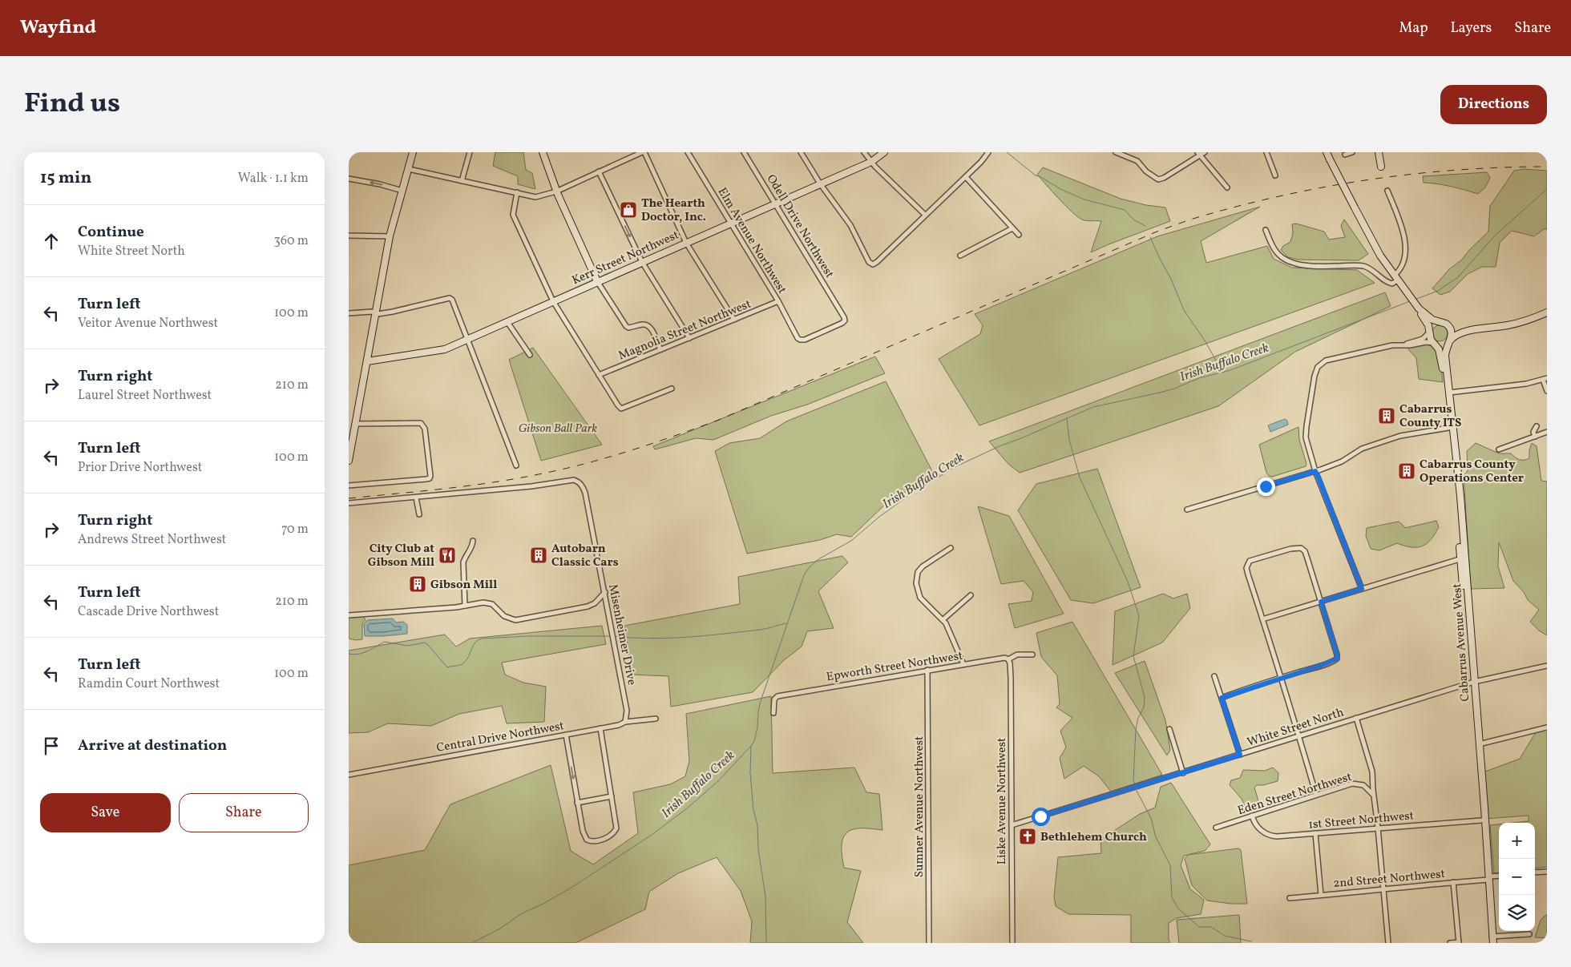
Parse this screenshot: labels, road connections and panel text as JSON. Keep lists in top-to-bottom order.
{
  "streets": {
    "main road": ["Kerr Street Northwest", "Cabarrus Avenue West"],
    "street": [
      "Odell Drive Northwest",
      "Elm Avenue Northwest",
      "Magnolia Street Northwest",
      "Misenheimer Drive",
      "Epworth Street Northwest",
      "White Street North",
      "Central Drive Northwest",
      "Eden Street Northwest",
      "Liske Avenue Northwest",
      "Sumner Avenue Northwest",
      "1st Street Northwest",
      "2nd Street Northwest"
    ]
  },
  "crossings": [
    ["Odell Drive Northwest", "Elm Avenue Northwest"],
    ["Odell Drive Northwest", "Kerr Street Northwest"],
    ["Elm Avenue Northwest", "Kerr Street Northwest"],
    ["Elm Avenue Northwest", "Magnolia Street Northwest"],
    ["Misenheimer Drive", "Central Drive Northwest"],
    ["Cabarrus Avenue West", "White Street North"],
    ["Cabarrus Avenue West", "1st Street Northwest"],
    ["Cabarrus Avenue West", "2nd Street Northwest"],
    ["Epworth Street Northwest", "Liske Avenue Northwest"],
    ["Epworth Street Northwest", "Sumner Avenue Northwest"],
    ["White Street North", "Liske Avenue Northwest"],
    ["Eden Street Northwest", "1st Street Northwest"]
  ],
  "water": ["Irish Buffalo Creek"],
  "parks": ["Gibson Ball Park"],
  "places": {
    "shop": ["The Hearth Doctor, Inc."],
    "building": [
      "Cabarrus County ITS",
      "Cabarrus County Operations Center",
      "Autobarn Classic Cars",
      "Gibson Mill"
    ],
    "restaurant": ["City Club at Gibson Mill"],
    "church": ["Bethlehem Church"]
  },
  "page": {
    "header": "Wayfind",
    "nav": ["Map", "Layers", "Share"],
    "title": "Find us",
    "buttons": [
      "Directions",
      ["Save", "Share"]
    ],
    "heading": ["15 min", "Walk · 1.1 km"],
    "list": [
      ["Continue", "White Street North", "360 m"],
      ["Turn left", "Veitor Avenue Northwest", "100 m"],
      ["Turn right", "Laurel Street Northwest", "210 m"],
      ["Turn left", "Prior Drive Northwest", "100 m"],
      ["Turn right", "Andrews Street Northwest", "70 m"],
      ["Turn left", "Cascade Drive Northwest", "210 m"],
      ["Turn left", "Ramdin Court Northwest", "100 m"],
      "Arrive at destination"
    ],
    "map_buttons": ["+", "−"]
  }
}
